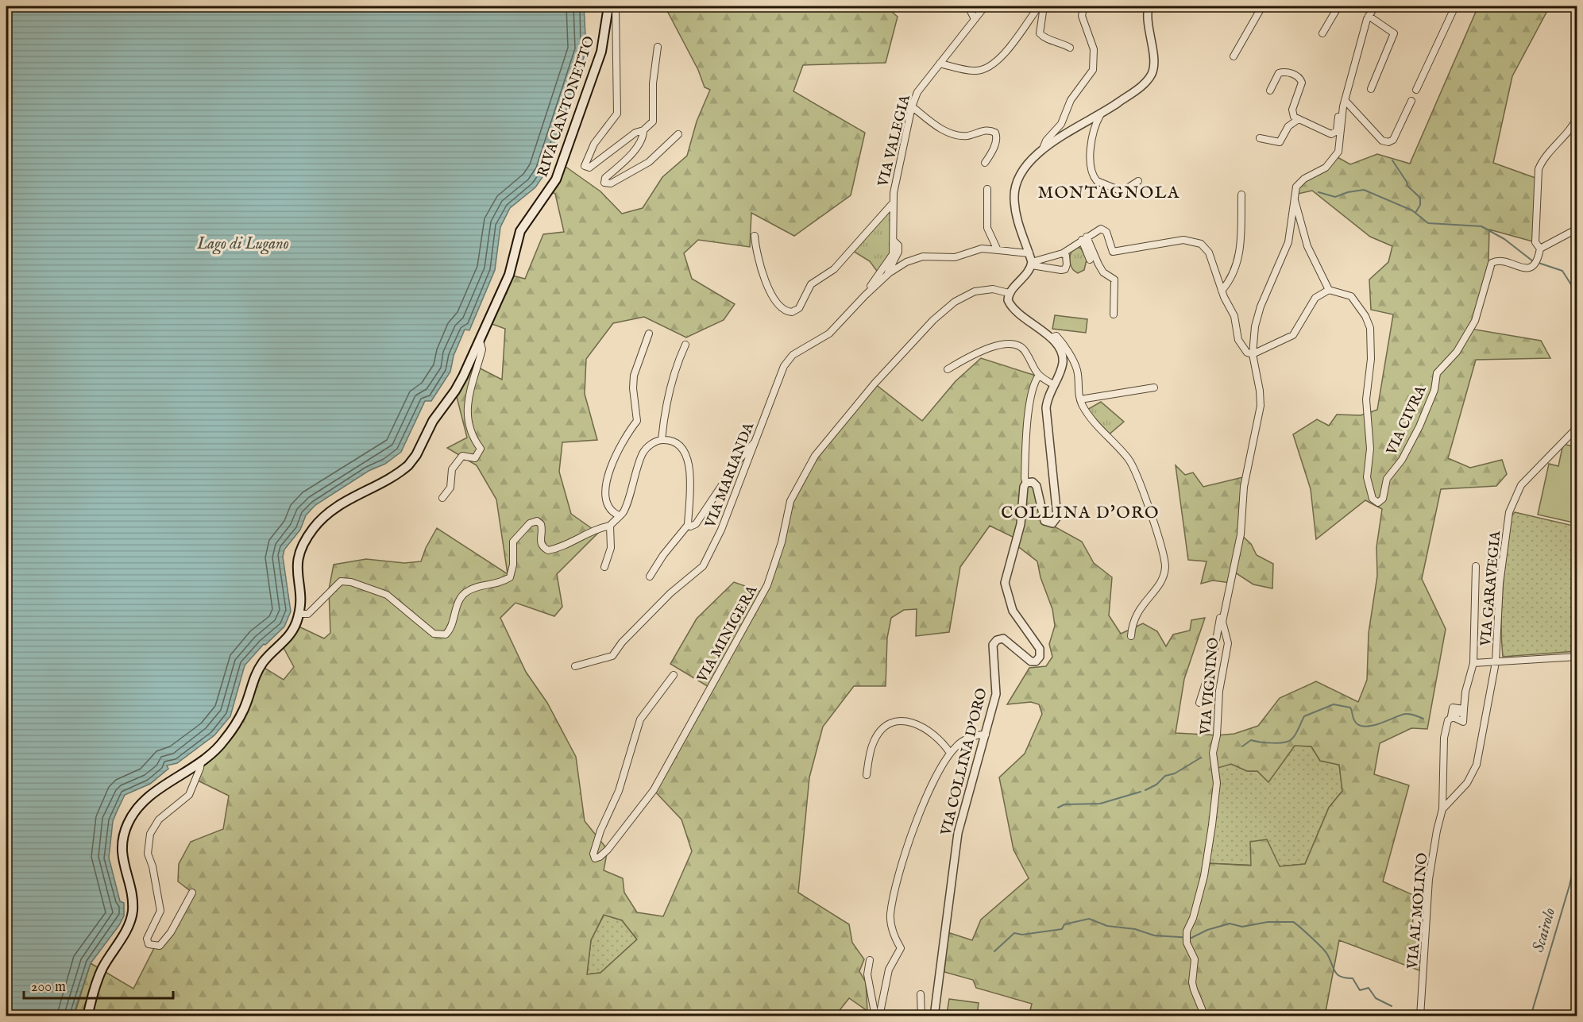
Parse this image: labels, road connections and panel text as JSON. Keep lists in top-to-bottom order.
{
  "streets": {
    "main road": ["RIVA CANTONETTO"],
    "street": [
      "VIA VALEGIA",
      "VIA CIVRA",
      "VIA MARIANDA",
      "VIA GARAVEGIA",
      "VIA MINIGERA",
      "VIA VIGNINO",
      "VIA COLLINA D'ORO",
      "VIA AL MOLINO"
    ]
  },
  "crossings": [
    ["VIA VALEGIA", "VIA MARIANDA"]
  ],
  "districts": ["MONTAGNOLA", "COLLINA D'ORO"],
  "water": ["Lago di Lugano", "Scairolo"],
  "scale_bar": "200 m"
}
